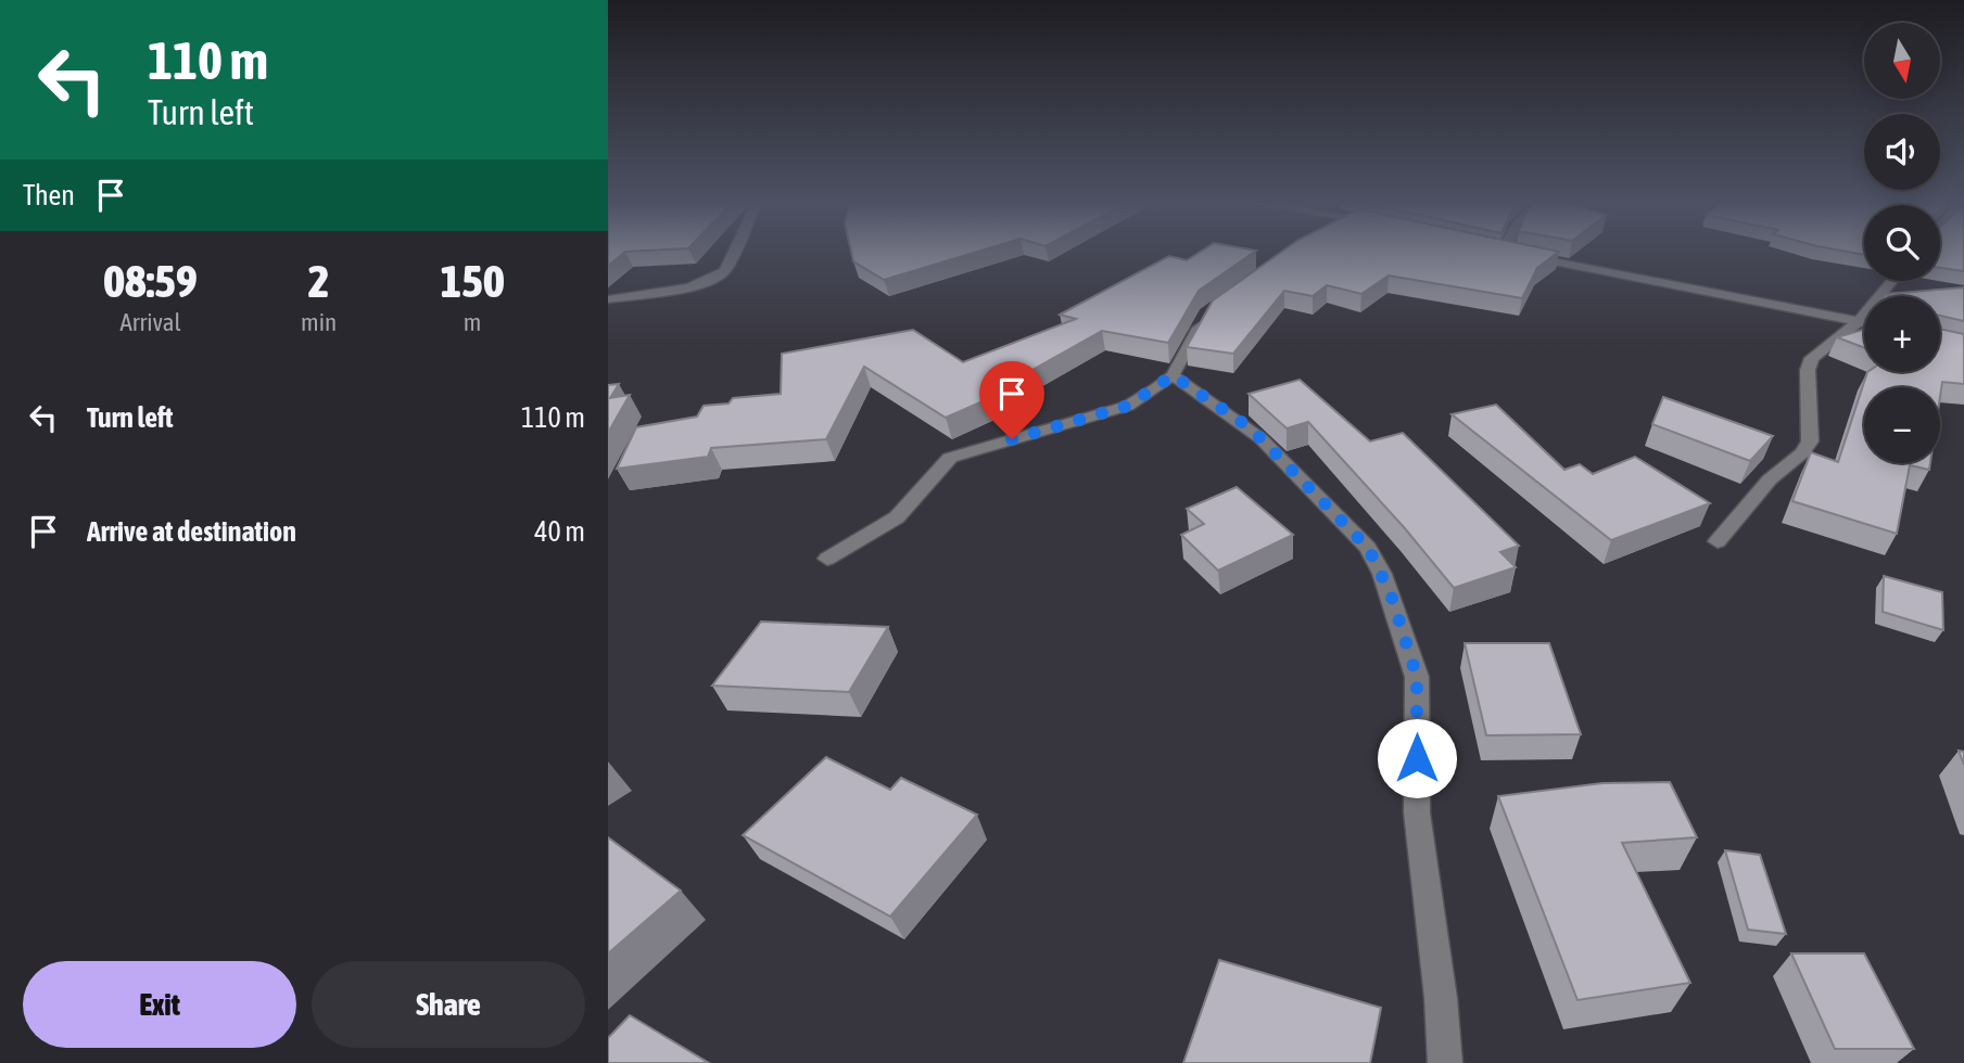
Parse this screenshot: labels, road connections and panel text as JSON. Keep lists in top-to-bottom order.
{
  "north": "bottom",
  "page": {
    "turn": ["110 m", "Turn left"],
    "map_buttons": ["+", "−"],
    "then": "Then",
    "eta": [
      "08:59",
      "Arrival",
      "2",
      "min",
      "150",
      "m"
    ],
    "list": [
      {
        "name": "Turn left",
        "value": "110 m"
      },
      {
        "name": "Arrive at destination",
        "value": "40 m"
      }
    ],
    "buttons": ["Exit", "Share"]
  }
}
